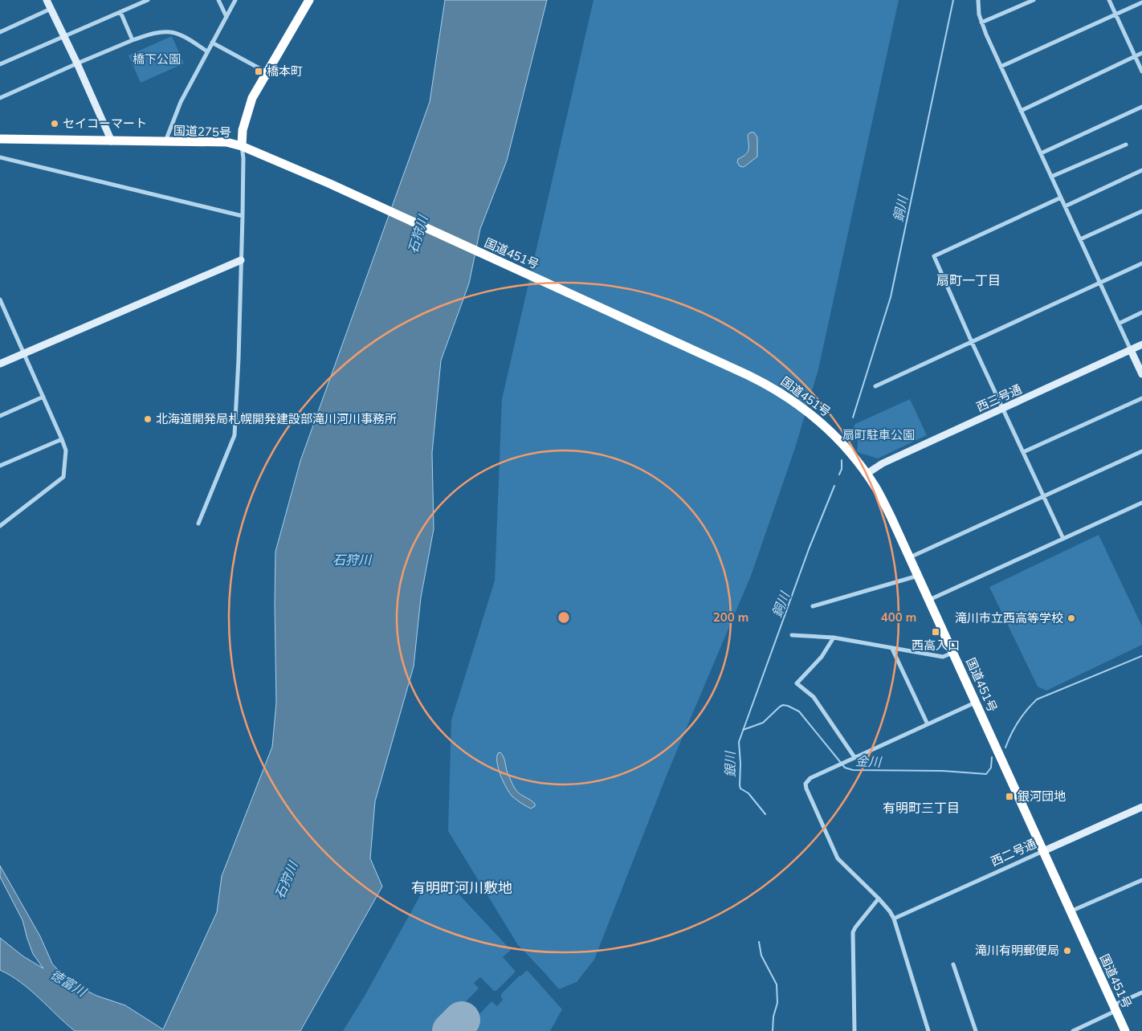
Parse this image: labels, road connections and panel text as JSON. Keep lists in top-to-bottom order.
{
  "streets": {
    "highway": ["国道275号", "国道451号"],
    "street": ["西三号通", "西二号通"]
  },
  "crossings": [
    ["国道275号", "国道451号"],
    ["国道451号", "西三号通"],
    ["国道451号", "西二号通"]
  ],
  "districts": ["扇町一丁目", "有明町三丁目", "有明町河川敷地"],
  "water": [
    "銅川",
    "石狩川",
    "金川",
    "銀川",
    "徳富川"
  ],
  "parks": ["橋下公園", "扇町駐車公園"],
  "places": {
    "transit": ["橋本町", "西高入口", "銀河団地"],
    "other": [
      "セイコーマート",
      "北海道開発局札幌開発建設部滝川河川事務所",
      "滝川市立西高等学校",
      "滝川有明郵便局"
    ]
  },
  "rings": ["200 m", "400 m"]
}
